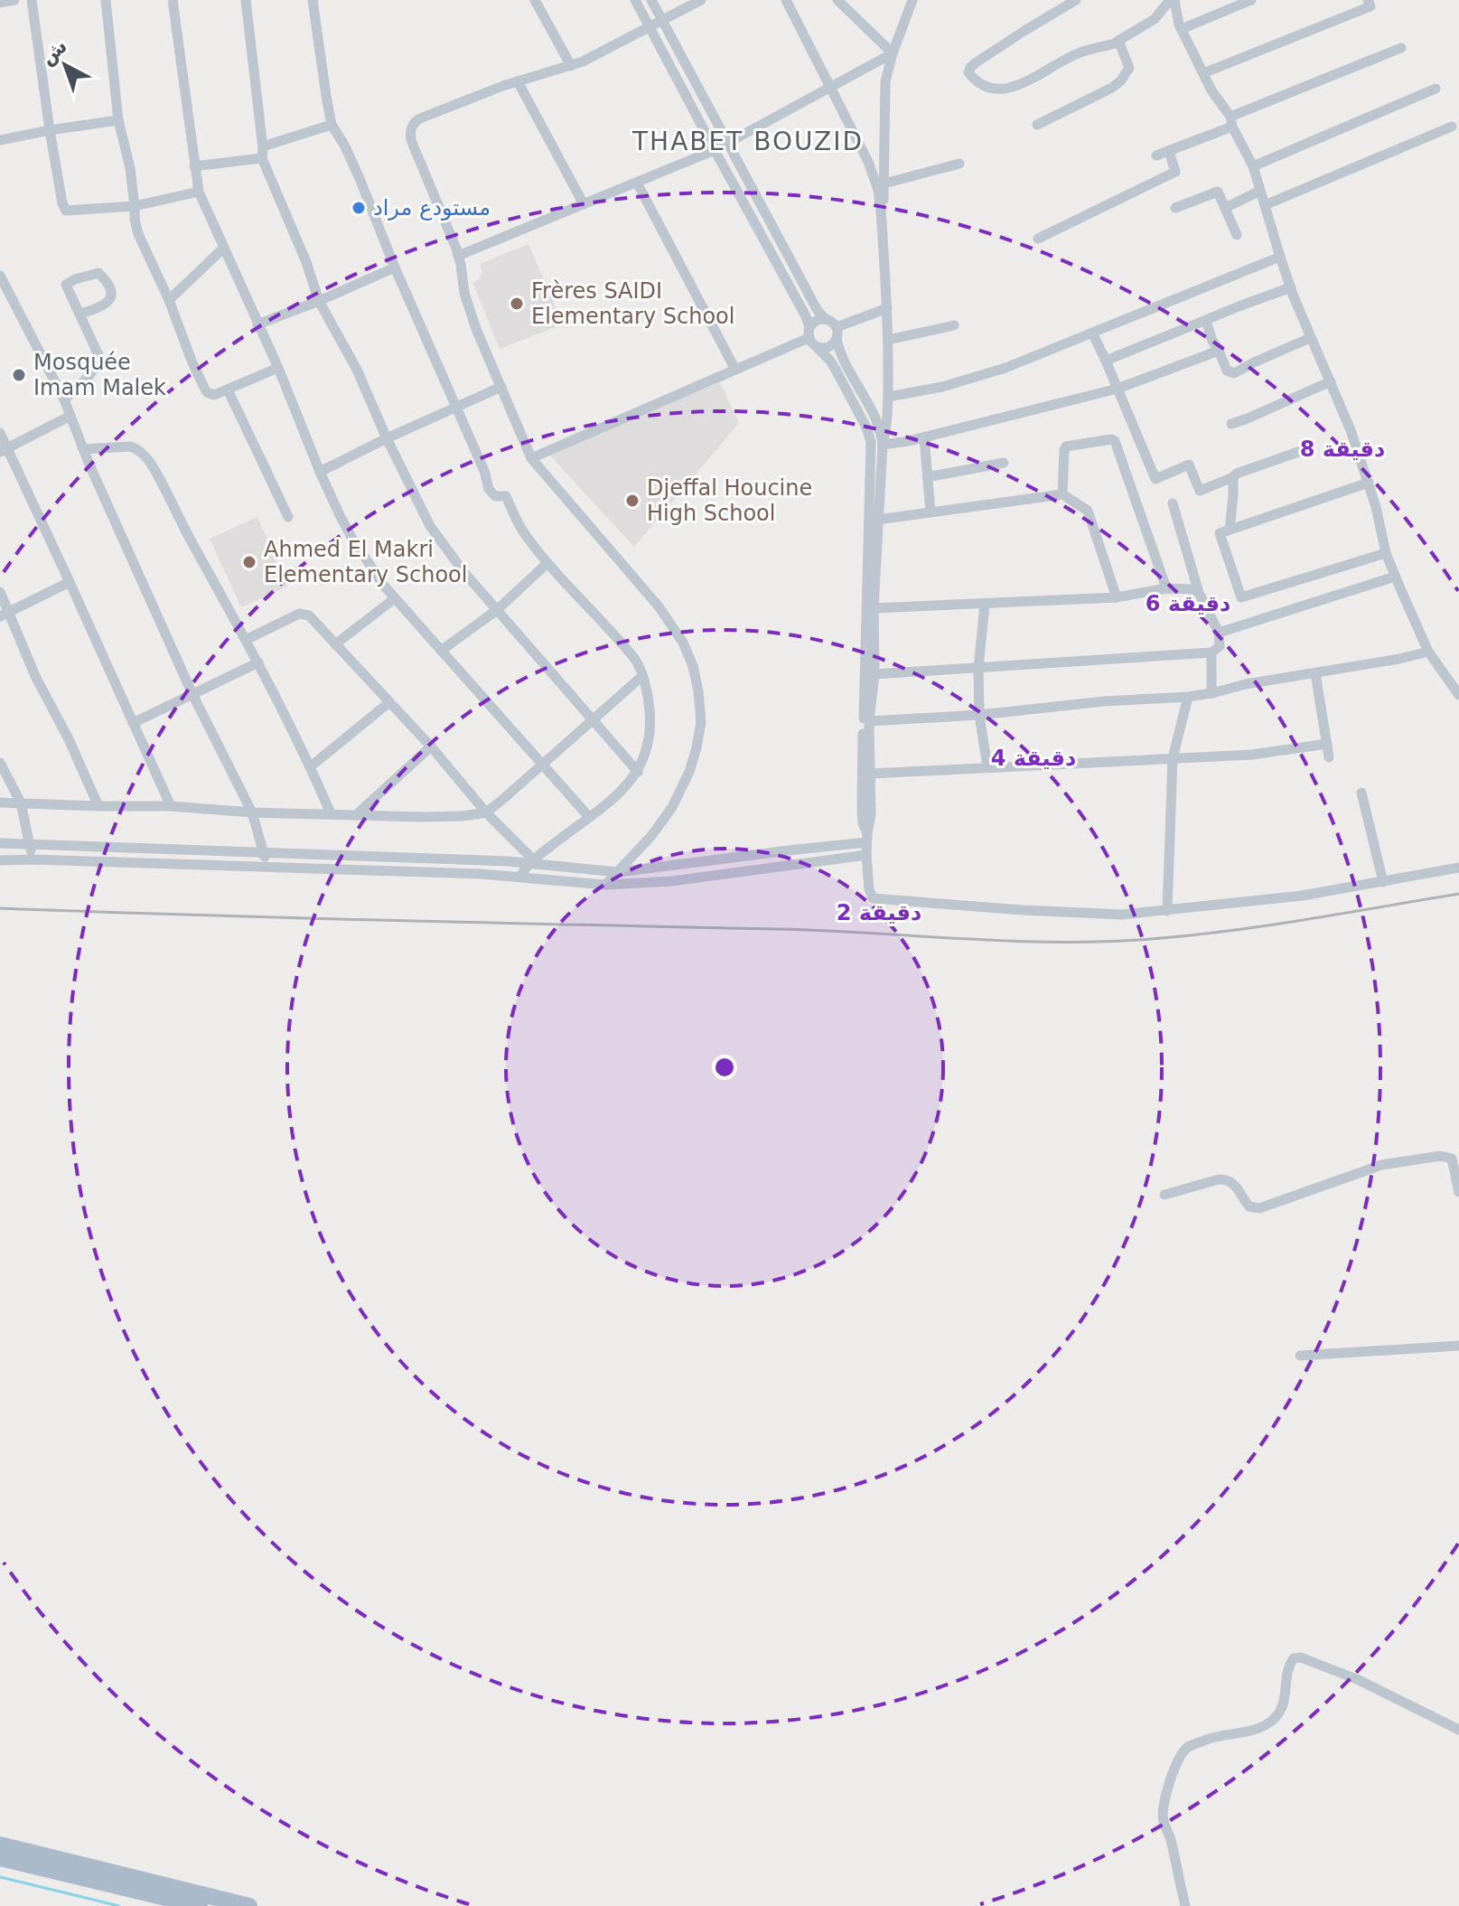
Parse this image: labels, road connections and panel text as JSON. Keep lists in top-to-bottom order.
{
  "districts": ["THABET BOUZID"],
  "places": [
    "مستودع مراد",
    "Frères SAIDI Elementary School",
    "Mosquée Imam Malek",
    "Djeffal Houcine High School",
    "Ahmed El Makri Elementary School"
  ],
  "north": "top left",
  "rings": [
    "8 دقيقة",
    "6 دقيقة",
    "4 دقيقة",
    "2 دقيقة"
  ]
}
